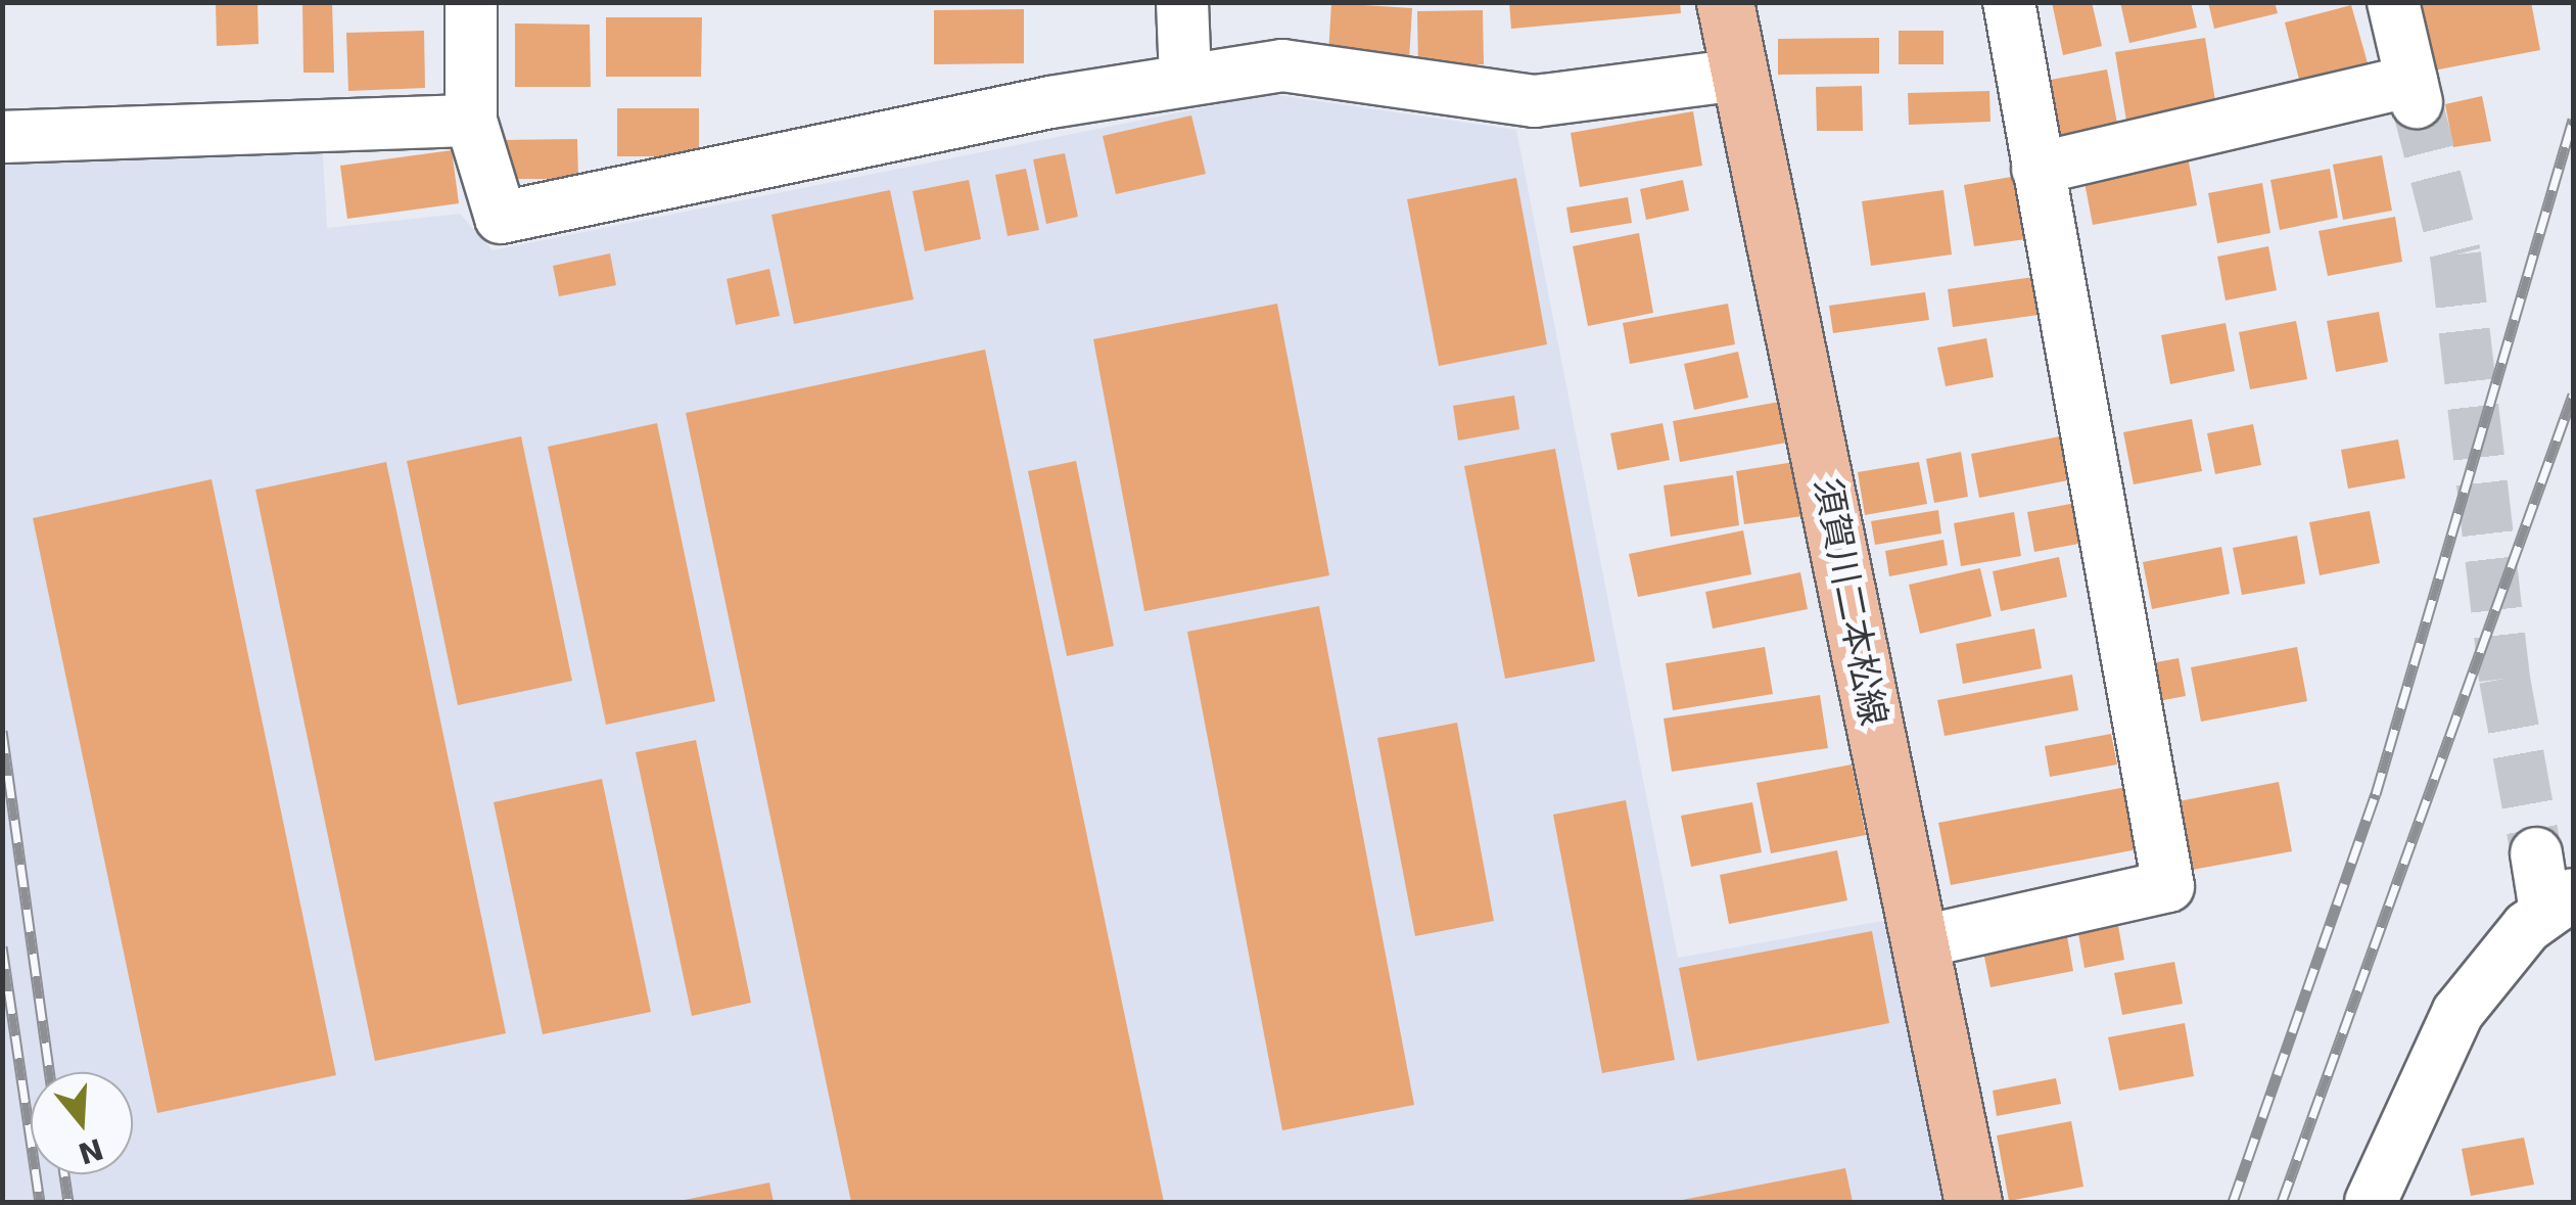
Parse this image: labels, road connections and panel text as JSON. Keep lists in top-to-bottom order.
{
  "streets": {
    "main road": ["須賀川二本松線"]
  },
  "north": "bottom"
}
